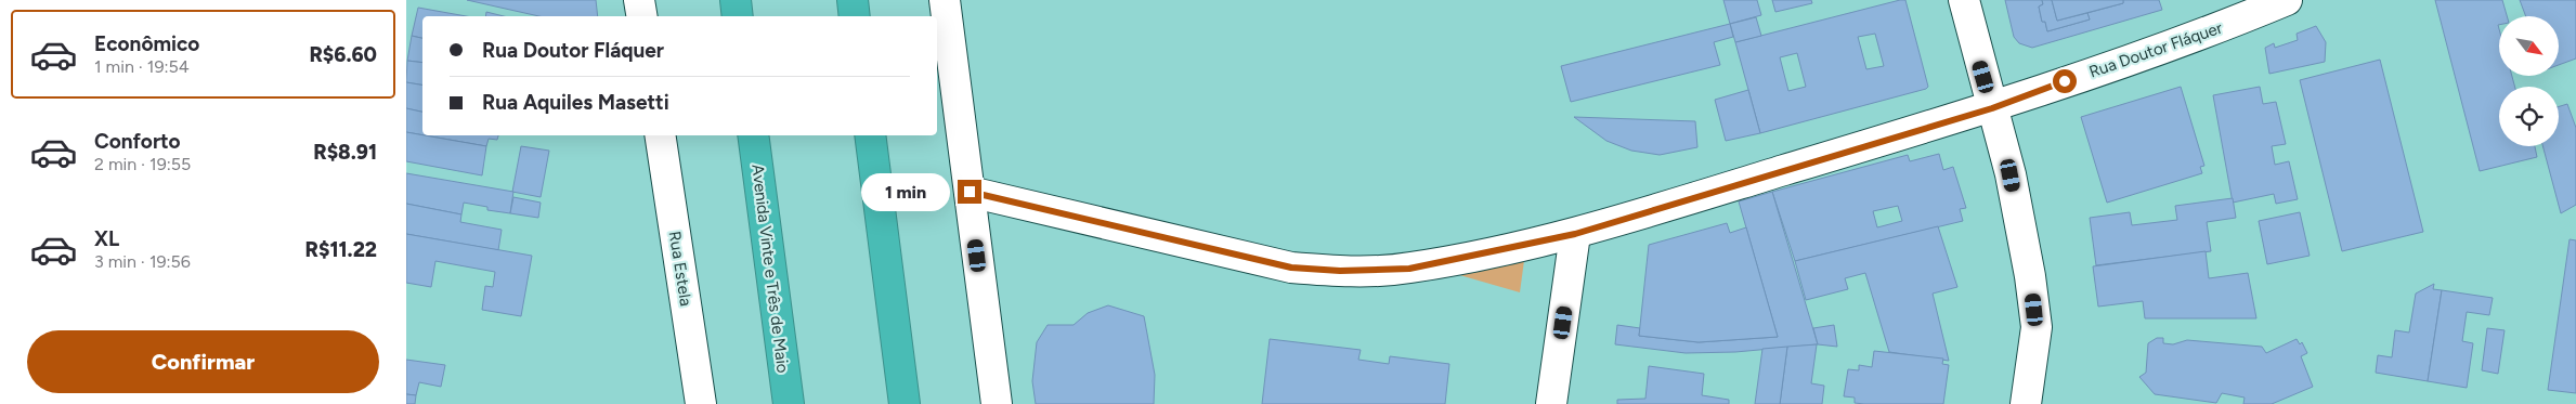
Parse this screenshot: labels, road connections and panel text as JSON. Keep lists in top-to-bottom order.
{
  "streets": {
    "highway": ["Avenida Vinte e Três de Maio"],
    "street": ["Rua Doutor Fláquer", "Rua Estela"]
  },
  "north": "bottom right",
  "page": {
    "list": [
      {
        "name": "Econômico",
        "note": "1 min · 19:54",
        "value": "R$6.60"
      },
      {
        "name": "Conforto",
        "note": "2 min · 19:55",
        "value": "R$8.91"
      },
      {
        "name": "XL",
        "note": "3 min · 19:56",
        "value": "R$11.22"
      }
    ],
    "banner": ["Rua Doutor Fláquer", "Rua Aquiles Masetti"],
    "bubble": "1 min",
    "buttons": "Confirmar"
  }
}
